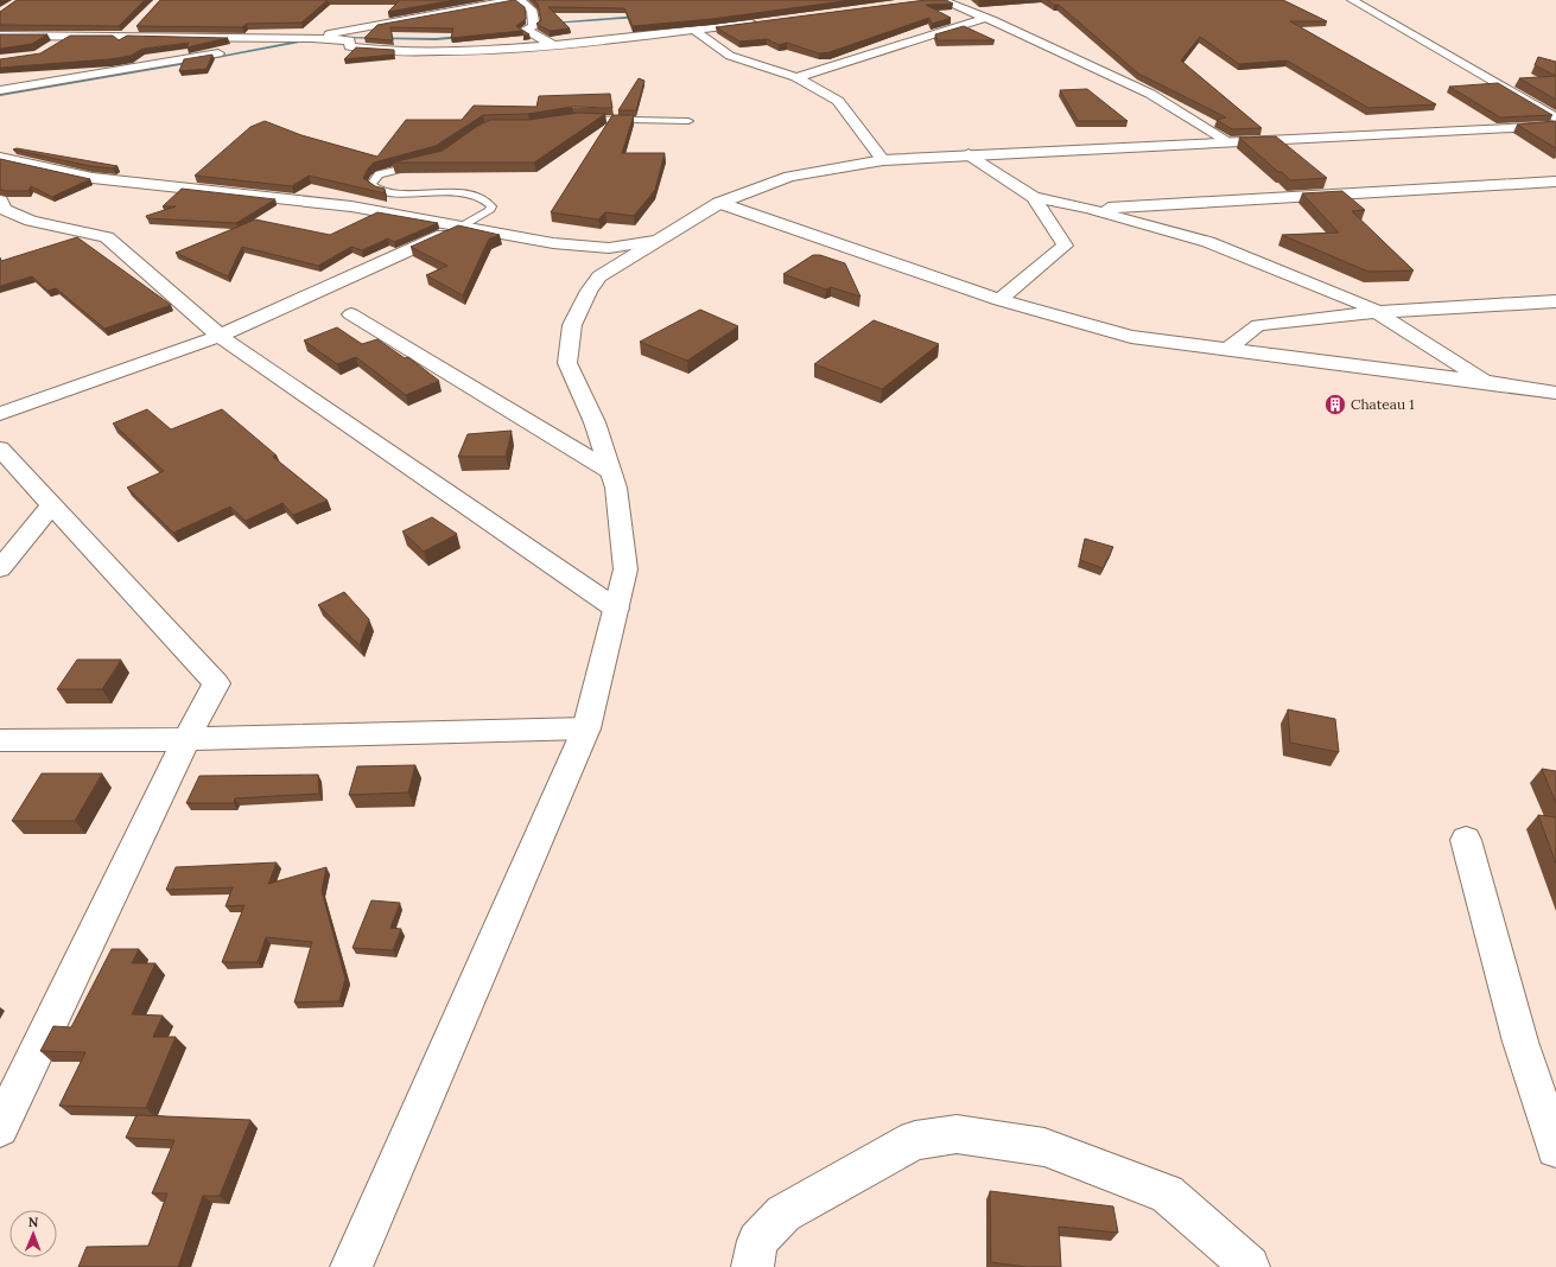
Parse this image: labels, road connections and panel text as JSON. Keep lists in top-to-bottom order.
{
  "places": {
    "building": ["Chateau 1"]
  },
  "north": "top"
}
